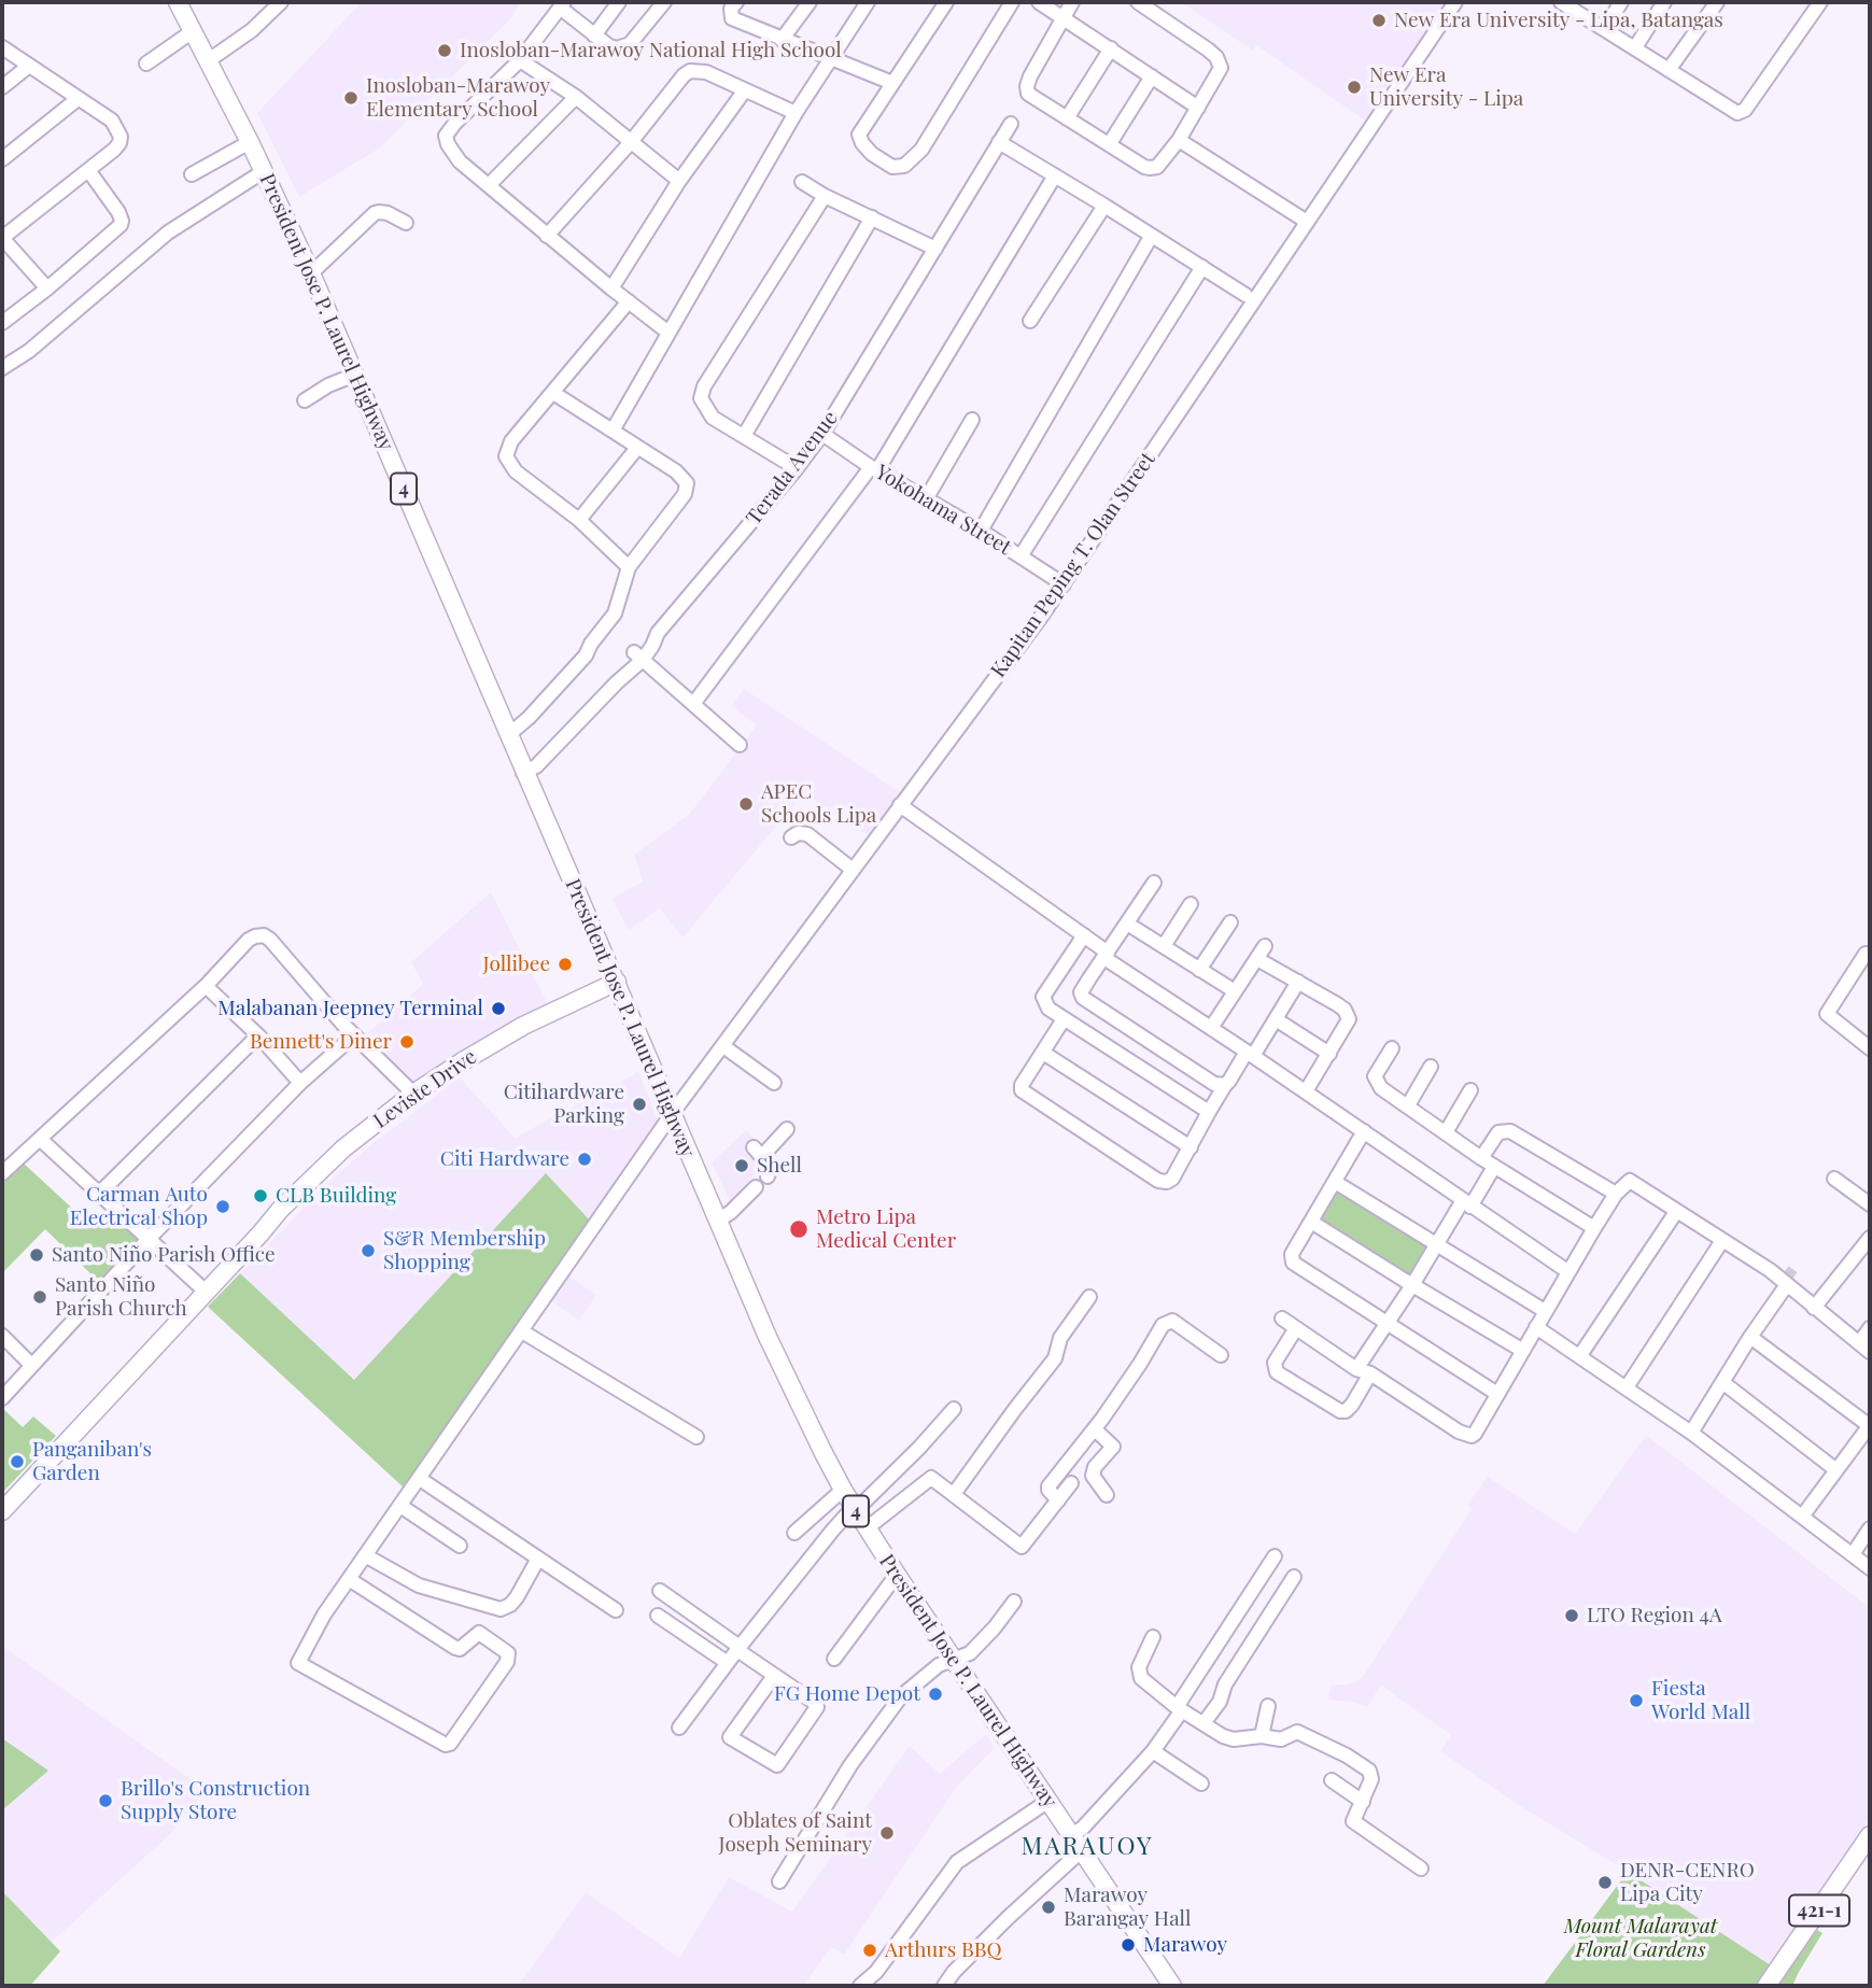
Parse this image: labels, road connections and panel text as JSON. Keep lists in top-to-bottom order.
{
  "streets": {
    "main road": [
      "President Jose P. Laurel Highway",
      "4",
      "Leviste Drive",
      "421-1"
    ],
    "street": ["Terada Avenue", "Yokohama Street", "Kapitan Peping T. Olan Street"]
  },
  "crossings": [
    ["President Jose P. Laurel Highway", "Terada Avenue"],
    ["President Jose P. Laurel Highway", "Kapitan Peping T. Olan Street"],
    ["President Jose P. Laurel Highway", "Leviste Drive"],
    ["Terada Avenue", "Yokohama Street"],
    ["Yokohama Street", "Kapitan Peping T. Olan Street"]
  ],
  "districts": ["MARAUOY"],
  "parks": ["Mount Malarayat Floral Gardens"],
  "places": [
    "New Era University - Lipa, Batangas",
    "Inosloban-Marawoy National High School",
    "New Era University - Lipa",
    "Inosloban-Marawoy Elementary School",
    "APEC Schools Lipa",
    "Jollibee",
    "Malabanan Jeepney Terminal",
    "Bennett's Diner",
    "Citihardware Parking",
    "Citi Hardware",
    "Shell",
    "CLB Building",
    "Carman Auto Electrical Shop",
    "Metro Lipa Medical Center",
    "S&R Membership Shopping",
    "Santo Niño Parish Office",
    "Santo Niño Parish Church",
    "Panganiban's Garden",
    "LTO Region 4A",
    "FG Home Depot",
    "Fiesta World Mall",
    "Brillo's Construction Supply Store",
    "Oblates of Saint Joseph Seminary",
    "DENR-CENRO Lipa City",
    "Marawoy Barangay Hall",
    "Marawoy",
    "Arthurs BBQ"
  ]
}
